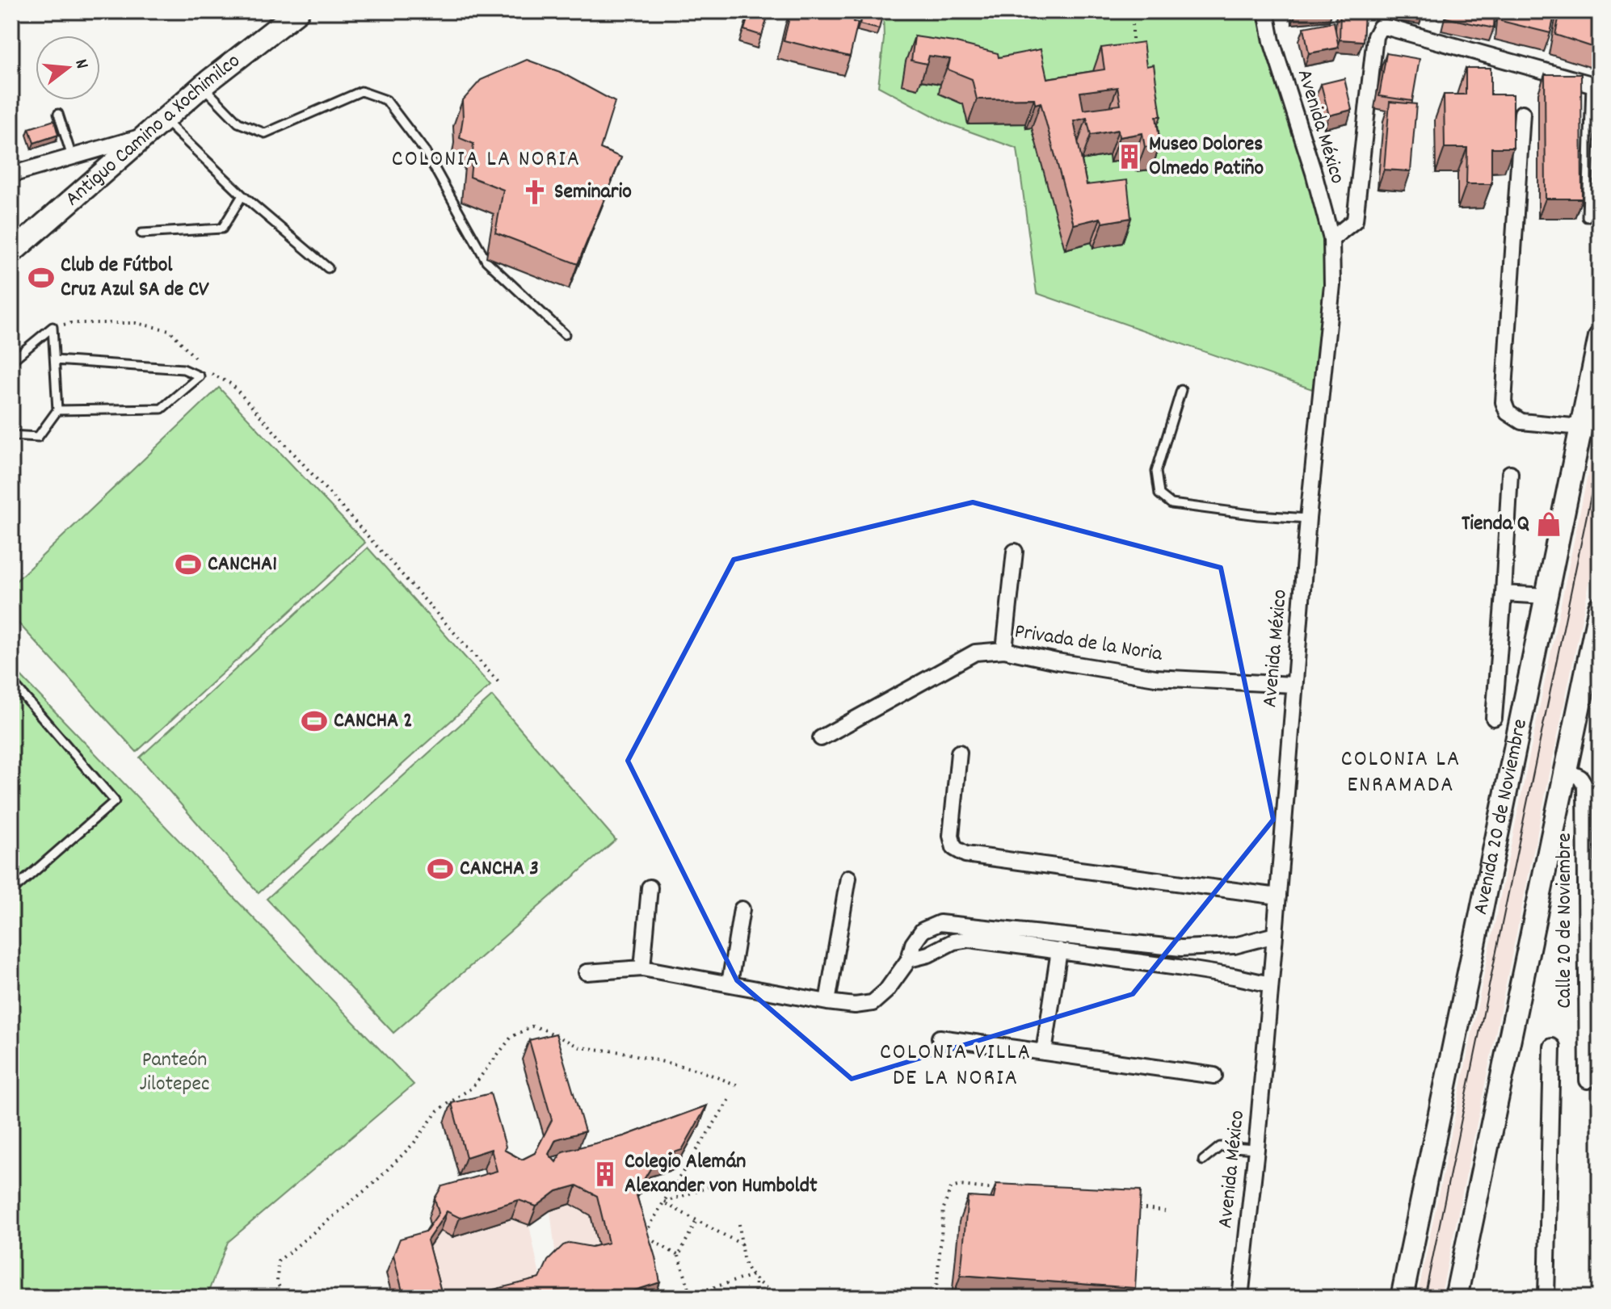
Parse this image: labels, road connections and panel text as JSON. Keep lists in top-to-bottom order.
{
  "streets": {
    "main road": ["Antiguo Camino a Xochimilco", "Avenida 20 de Noviembre"],
    "street": ["Avenida México", "Privada de la Noria", "Calle 20 de Noviembre"]
  },
  "crossings": [
    ["Avenida México", "Privada de la Noria"]
  ],
  "districts": ["COLONIA LA NORIA", "COLONIA LA ENRAMADA", "COLONIA VILLA DE LA NORIA"],
  "parks": ["Panteón Jilotepec"],
  "places": {
    "building": ["Museo Dolores Olmedo Patiño", "Colegio Alemán Alexander von Humboldt"],
    "church": ["Seminario"],
    "sports": [
      "Club de Fútbol Cruz Azul SA de CV",
      "CANCHA1",
      "CANCHA 2",
      "CANCHA 3"
    ],
    "shop": ["Tienda Q"]
  },
  "north": "right"
}
